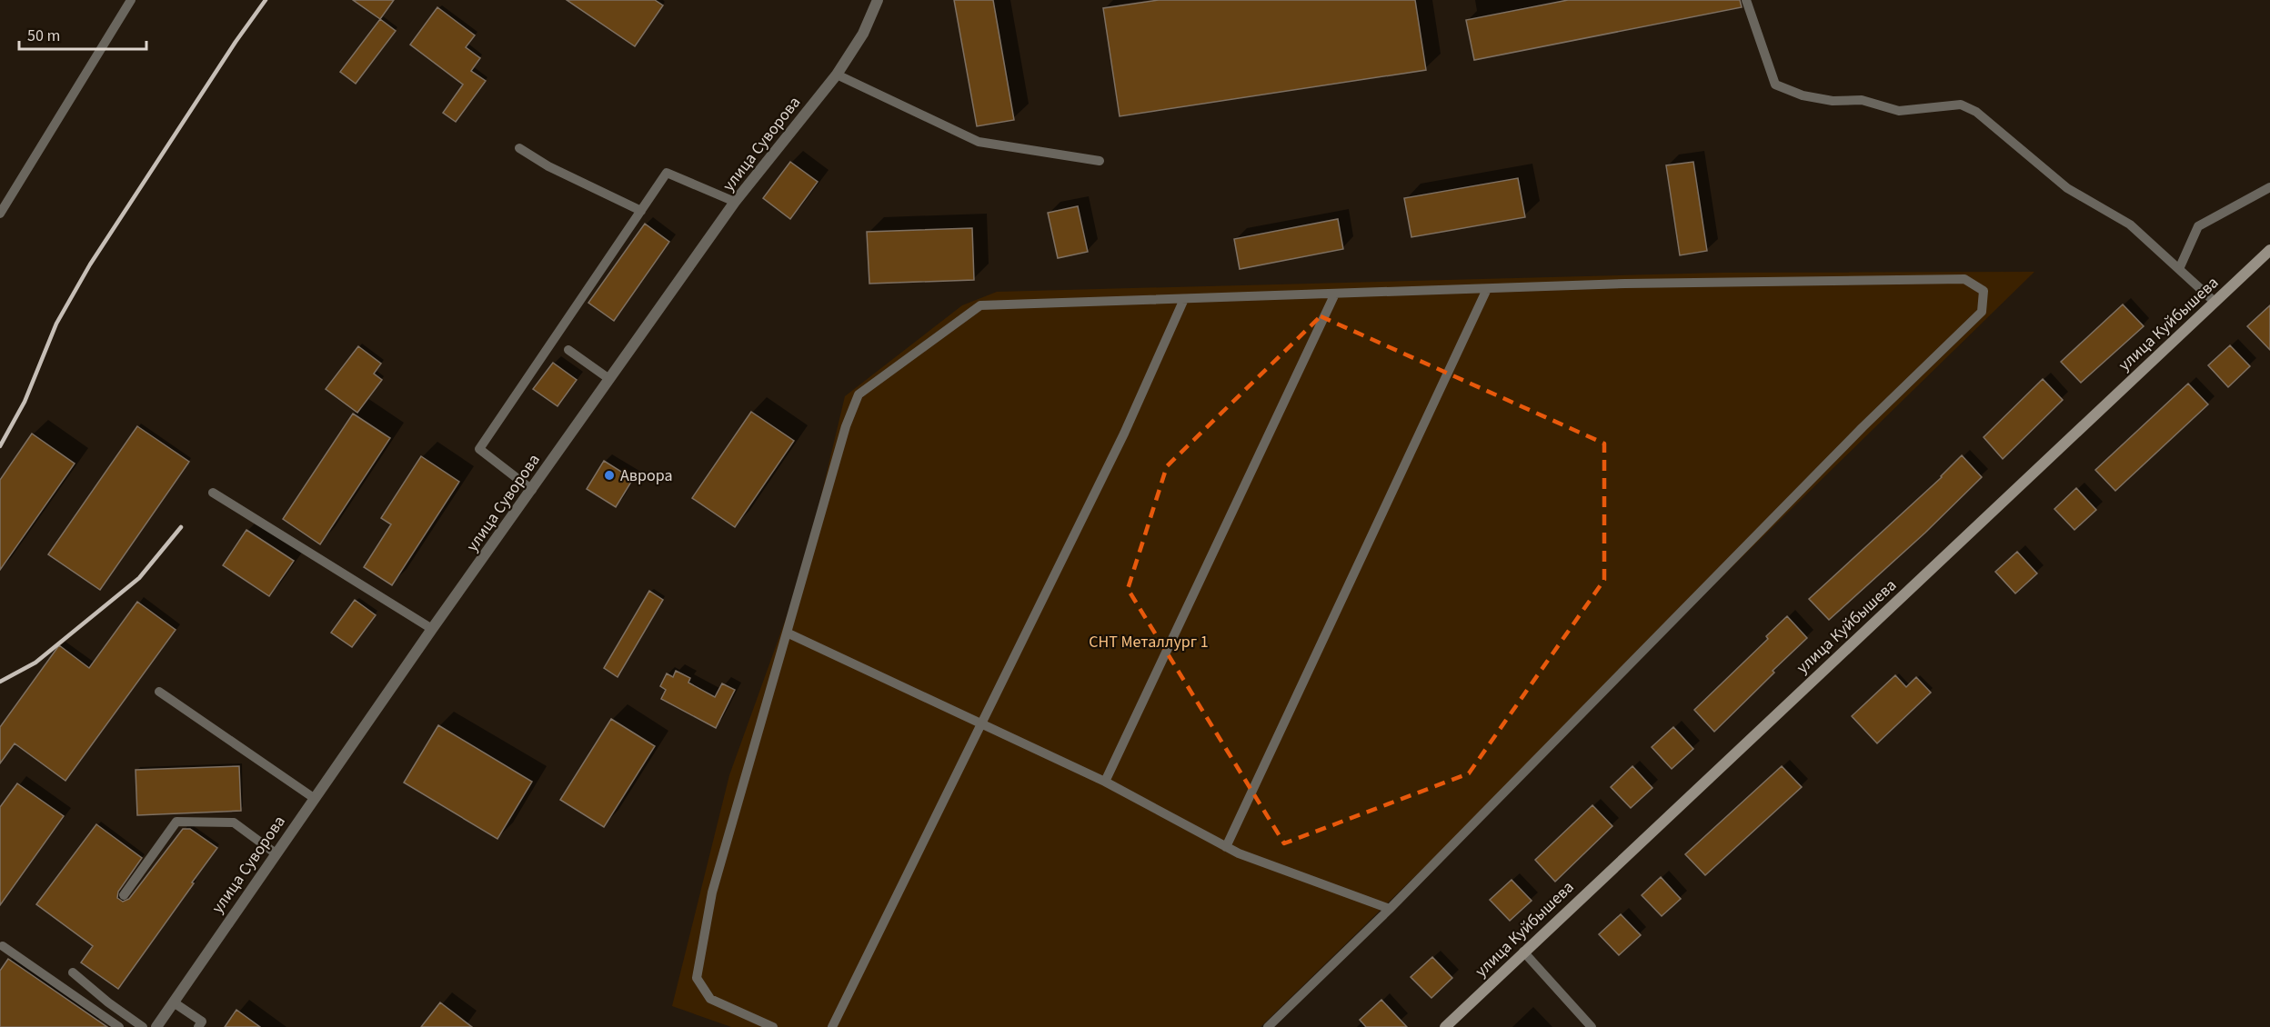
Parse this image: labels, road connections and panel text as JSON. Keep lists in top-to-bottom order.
{
  "streets": {
    "main road": ["улица Куйбышева"],
    "street": ["улица Суворова"]
  },
  "parks": ["СНТ Металлург 1"],
  "places": ["Аврора"],
  "scale_bar": "50 m"
}
